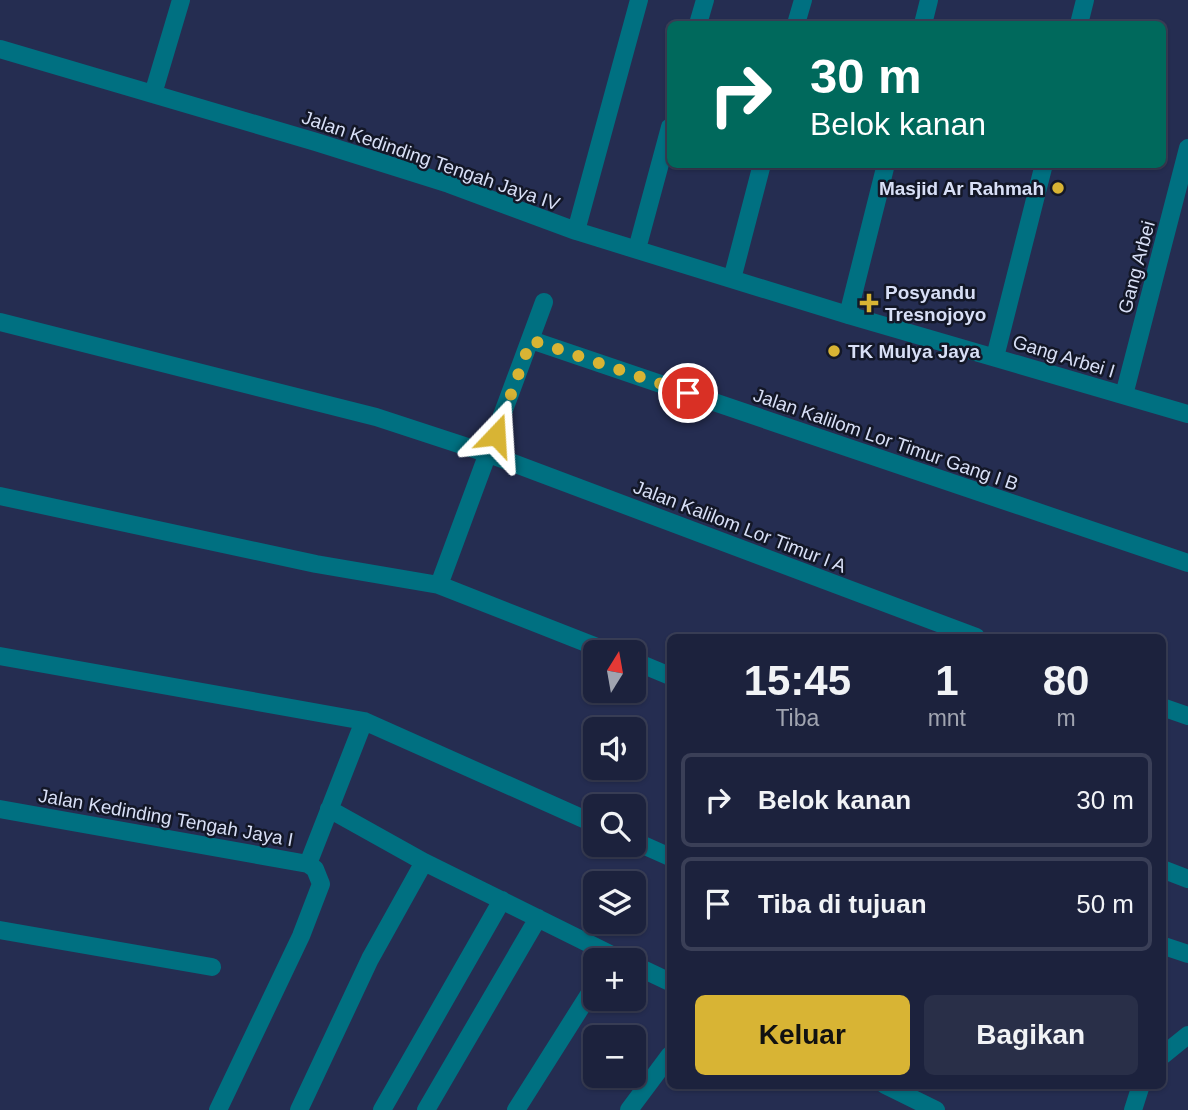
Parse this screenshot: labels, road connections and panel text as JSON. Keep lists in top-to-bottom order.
{
  "streets": {
    "street": [
      "Jalan Kedinding Tengah Jaya IV",
      "Gang Arbei",
      "Gang Arbei I",
      "Jalan Kalilom Lor Timur Gang I B",
      "Jalan Kalilom Lor Timur I A",
      "Jalan Kedinding Tengah Jaya I"
    ]
  },
  "crossings": [
    ["Jalan Kedinding Tengah Jaya IV", "Gang Arbei I"],
    ["Gang Arbei", "Gang Arbei I"]
  ],
  "places": {
    "other": ["Masjid Ar Rahmah", "TK Mulya Jaya"],
    "health": ["Posyandu Tresnojoyo"]
  },
  "north": "top",
  "page": {
    "turn": ["30 m", "Belok kanan"],
    "eta": [
      "15:45",
      "Tiba",
      "1",
      "mnt",
      "80",
      "m"
    ],
    "map_buttons": ["+", "−"],
    "list": [
      {
        "name": "Belok kanan",
        "value": "30 m"
      },
      {
        "name": "Tiba di tujuan",
        "value": "50 m"
      }
    ],
    "buttons": ["Keluar", "Bagikan"]
  }
}
